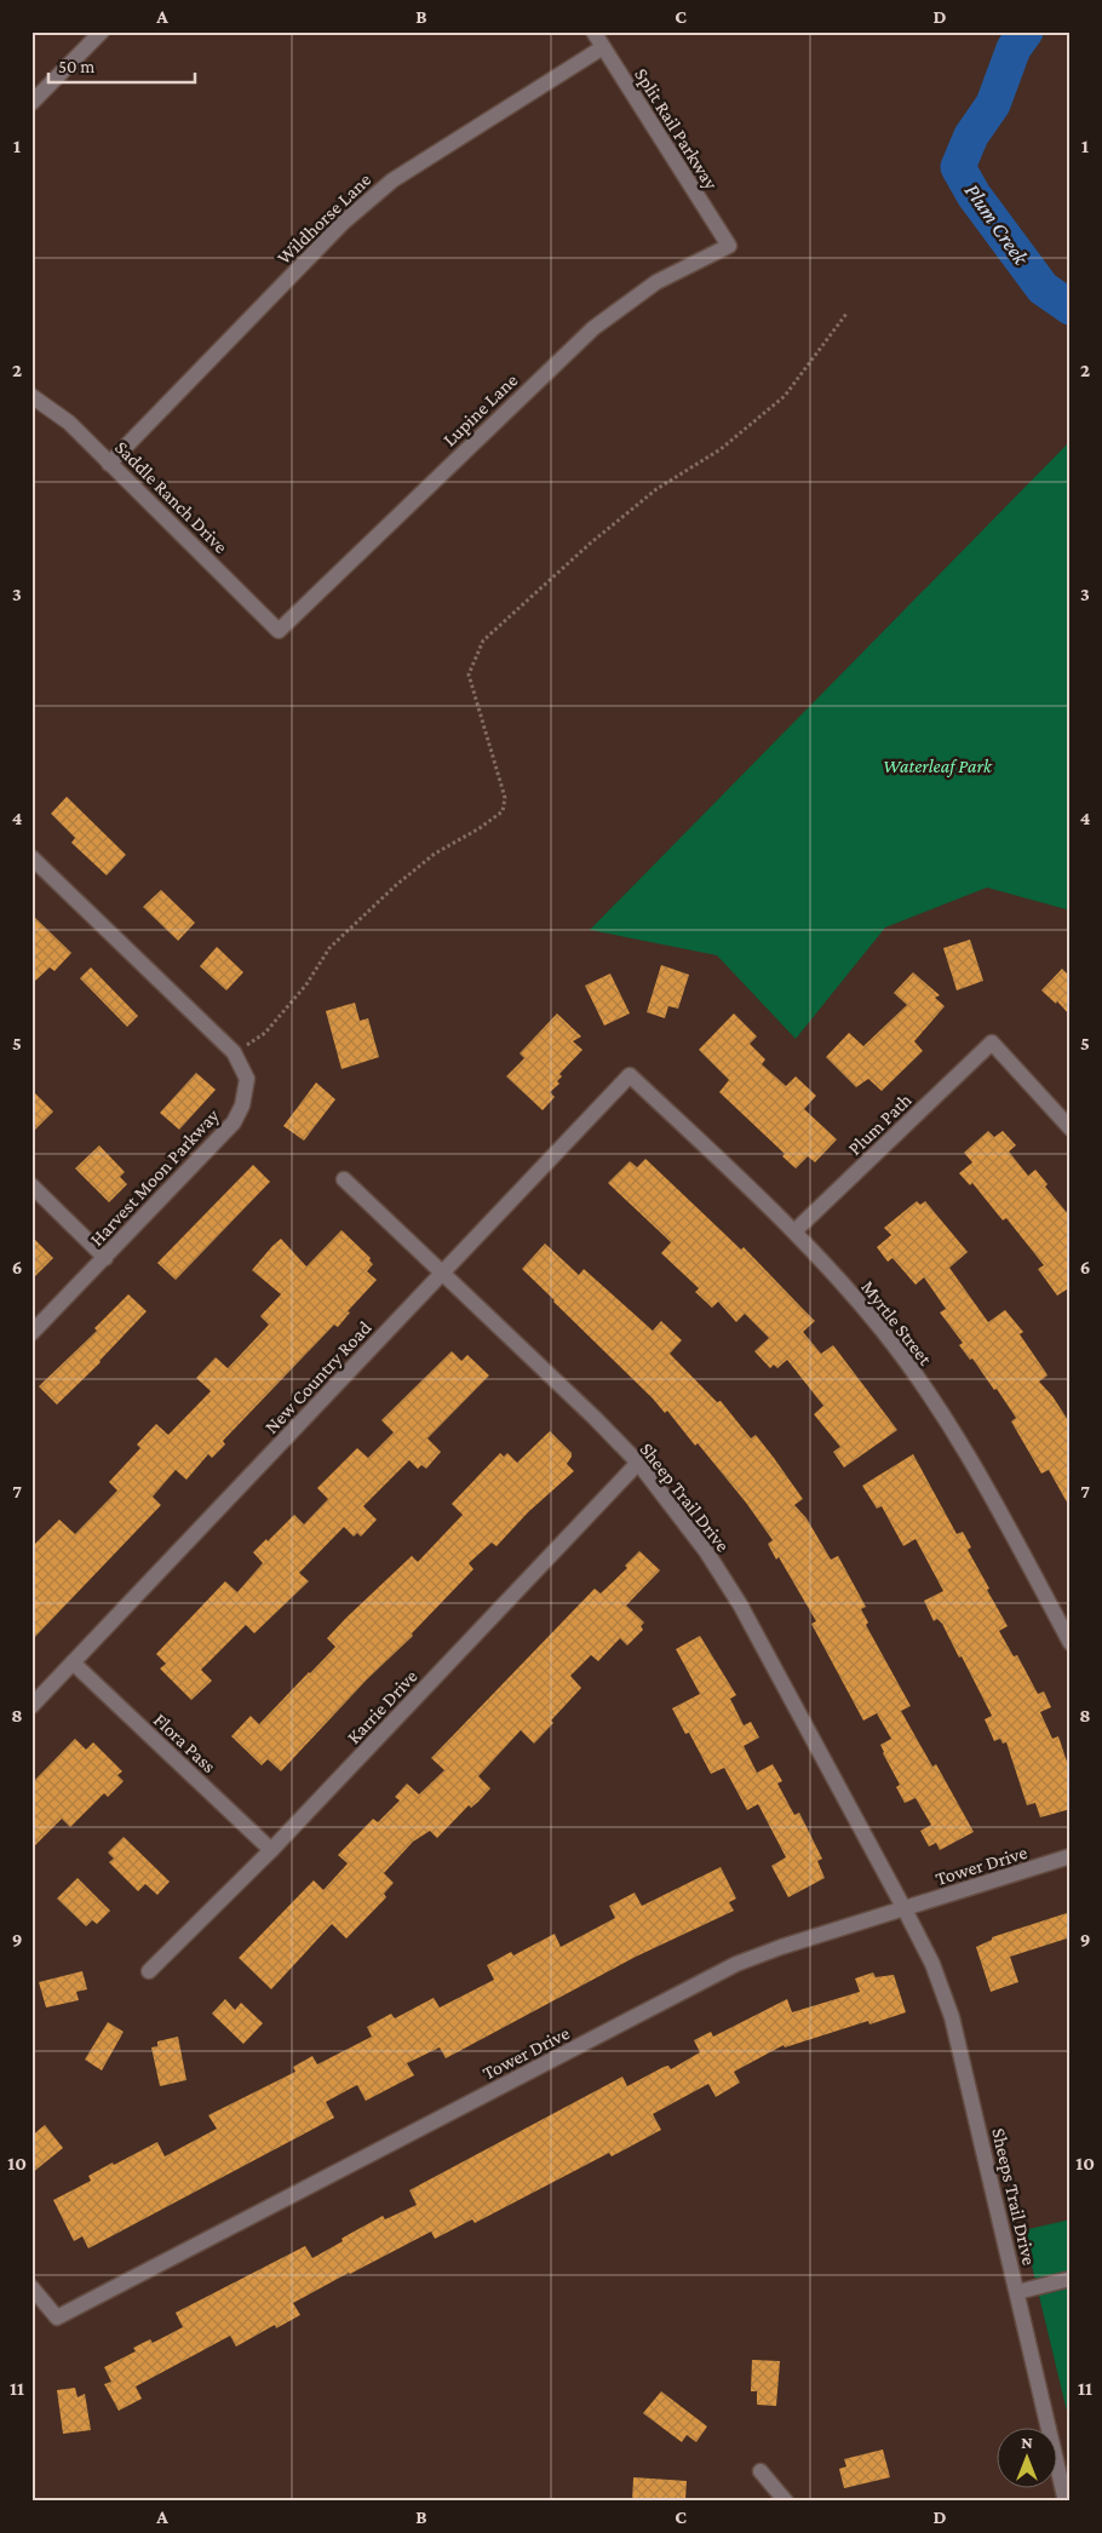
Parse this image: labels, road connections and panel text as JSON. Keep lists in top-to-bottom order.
{
  "streets": {
    "street": [
      "Split Rail Parkway",
      "Wildhorse Lane",
      "Lupine Lane",
      "Saddle Ranch Drive",
      "Plum Path",
      "Harvest Moon Parkway",
      "Myrtle Street",
      "New Country Road",
      "Sheep Trail Drive",
      "Karrie Drive",
      "Flora Pass",
      "Tower Drive",
      "Sheeps Trail Drive"
    ]
  },
  "crossings": [
    ["Split Rail Parkway", "Wildhorse Lane"],
    ["Split Rail Parkway", "Lupine Lane"],
    ["Wildhorse Lane", "Saddle Ranch Drive"],
    ["Lupine Lane", "Saddle Ranch Drive"],
    ["Plum Path", "Myrtle Street"],
    ["Myrtle Street", "New Country Road"],
    ["New Country Road", "Sheep Trail Drive"],
    ["New Country Road", "Flora Pass"],
    ["Sheep Trail Drive", "Karrie Drive"],
    ["Sheep Trail Drive", "Tower Drive"],
    ["Sheep Trail Drive", "Sheeps Trail Drive"],
    ["Karrie Drive", "Flora Pass"],
    ["Tower Drive", "Sheeps Trail Drive"]
  ],
  "water": ["Plum Creek"],
  "parks": ["Waterleaf Park"],
  "scale_bar": "50 m",
  "north": "top",
  "grid": {
    "columns": [
      "A",
      "B",
      "C",
      "D"
    ],
    "rows": [
      "1",
      "2",
      "3",
      "4",
      "5",
      "6",
      "7",
      "8",
      "9",
      "10",
      "11"
    ]
  }
}
